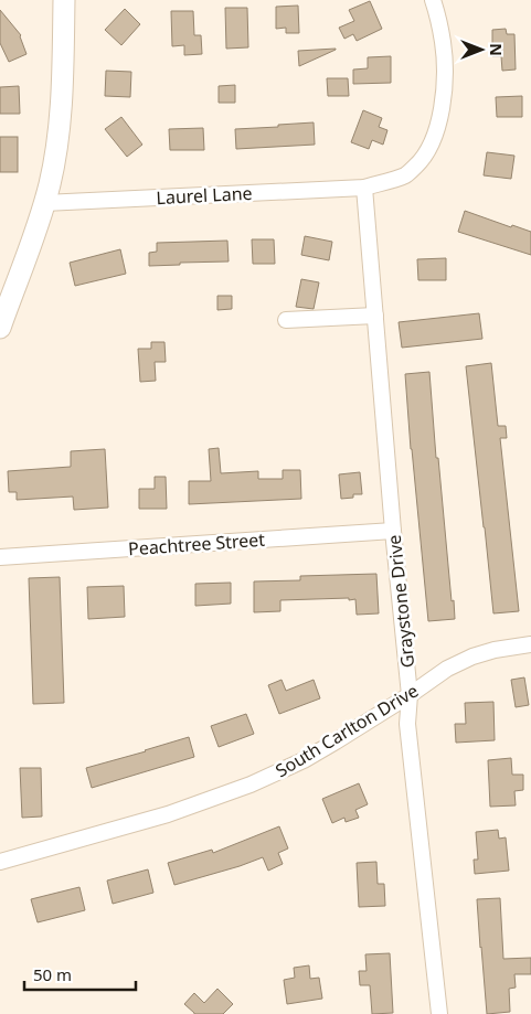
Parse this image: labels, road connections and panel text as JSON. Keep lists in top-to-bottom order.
{
  "streets": {
    "street": [
      "Laurel Lane",
      "Peachtree Street",
      "Graystone Drive",
      "South Carlton Drive"
    ]
  },
  "crossings": [
    ["Laurel Lane", "Graystone Drive"],
    ["Peachtree Street", "Graystone Drive"],
    ["Graystone Drive", "South Carlton Drive"]
  ],
  "scale_bar": "50 m",
  "north": "right"
}
